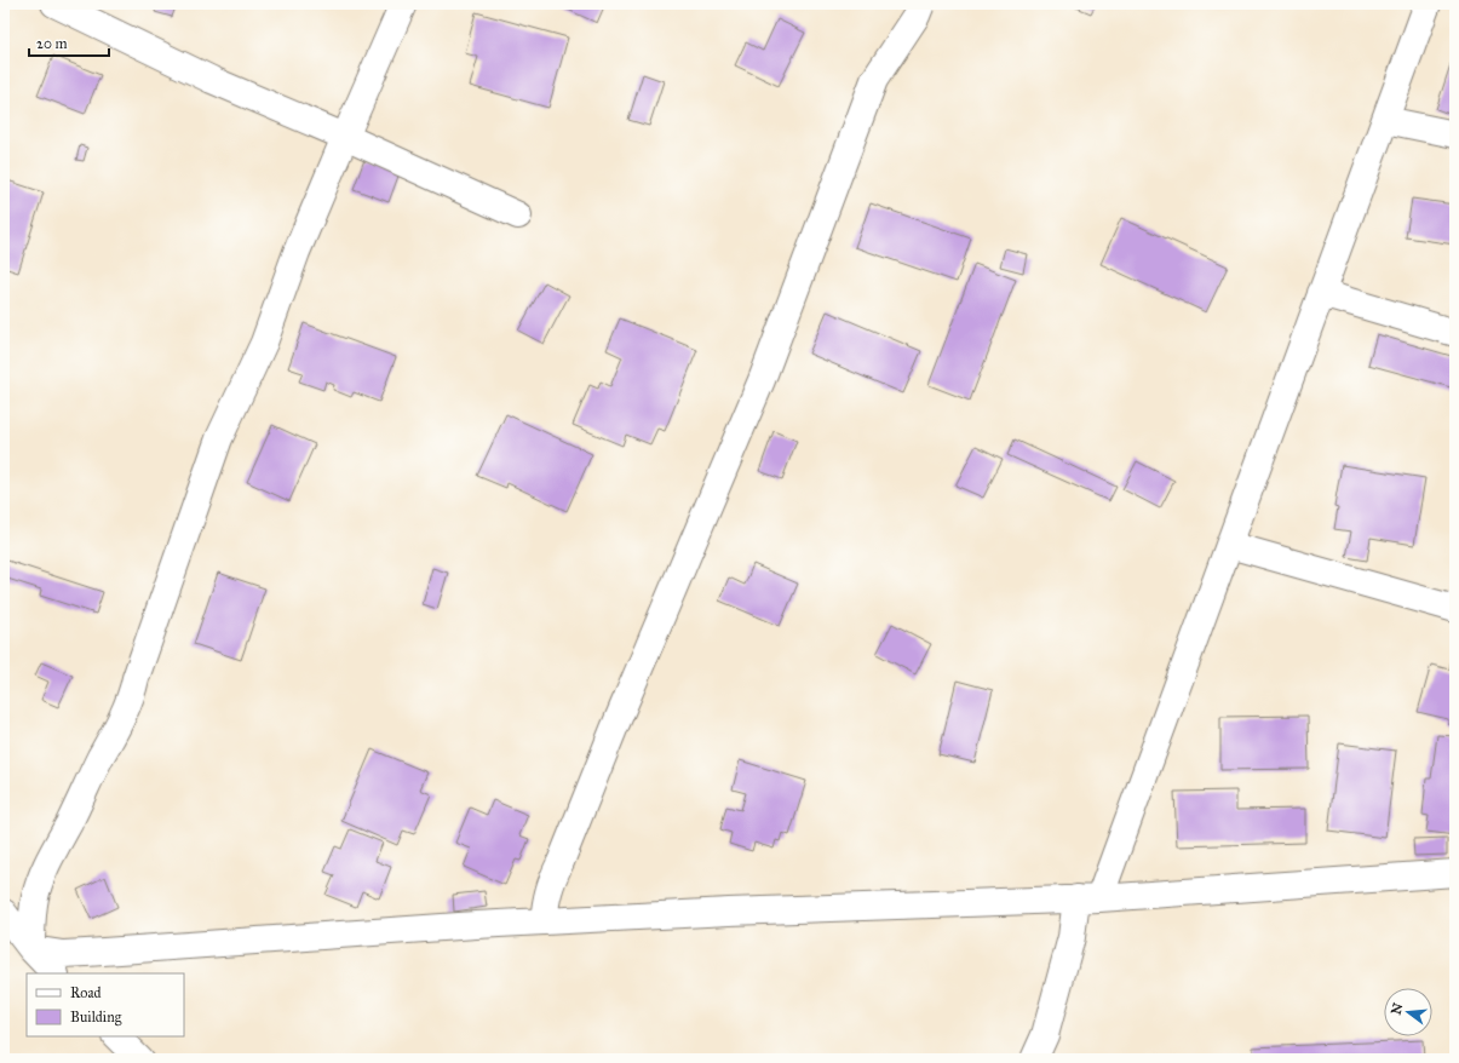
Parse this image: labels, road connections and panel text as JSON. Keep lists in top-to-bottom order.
{
  "legend": ["Road", "Building"],
  "scale_bar": "20 m",
  "north": "left"
}
